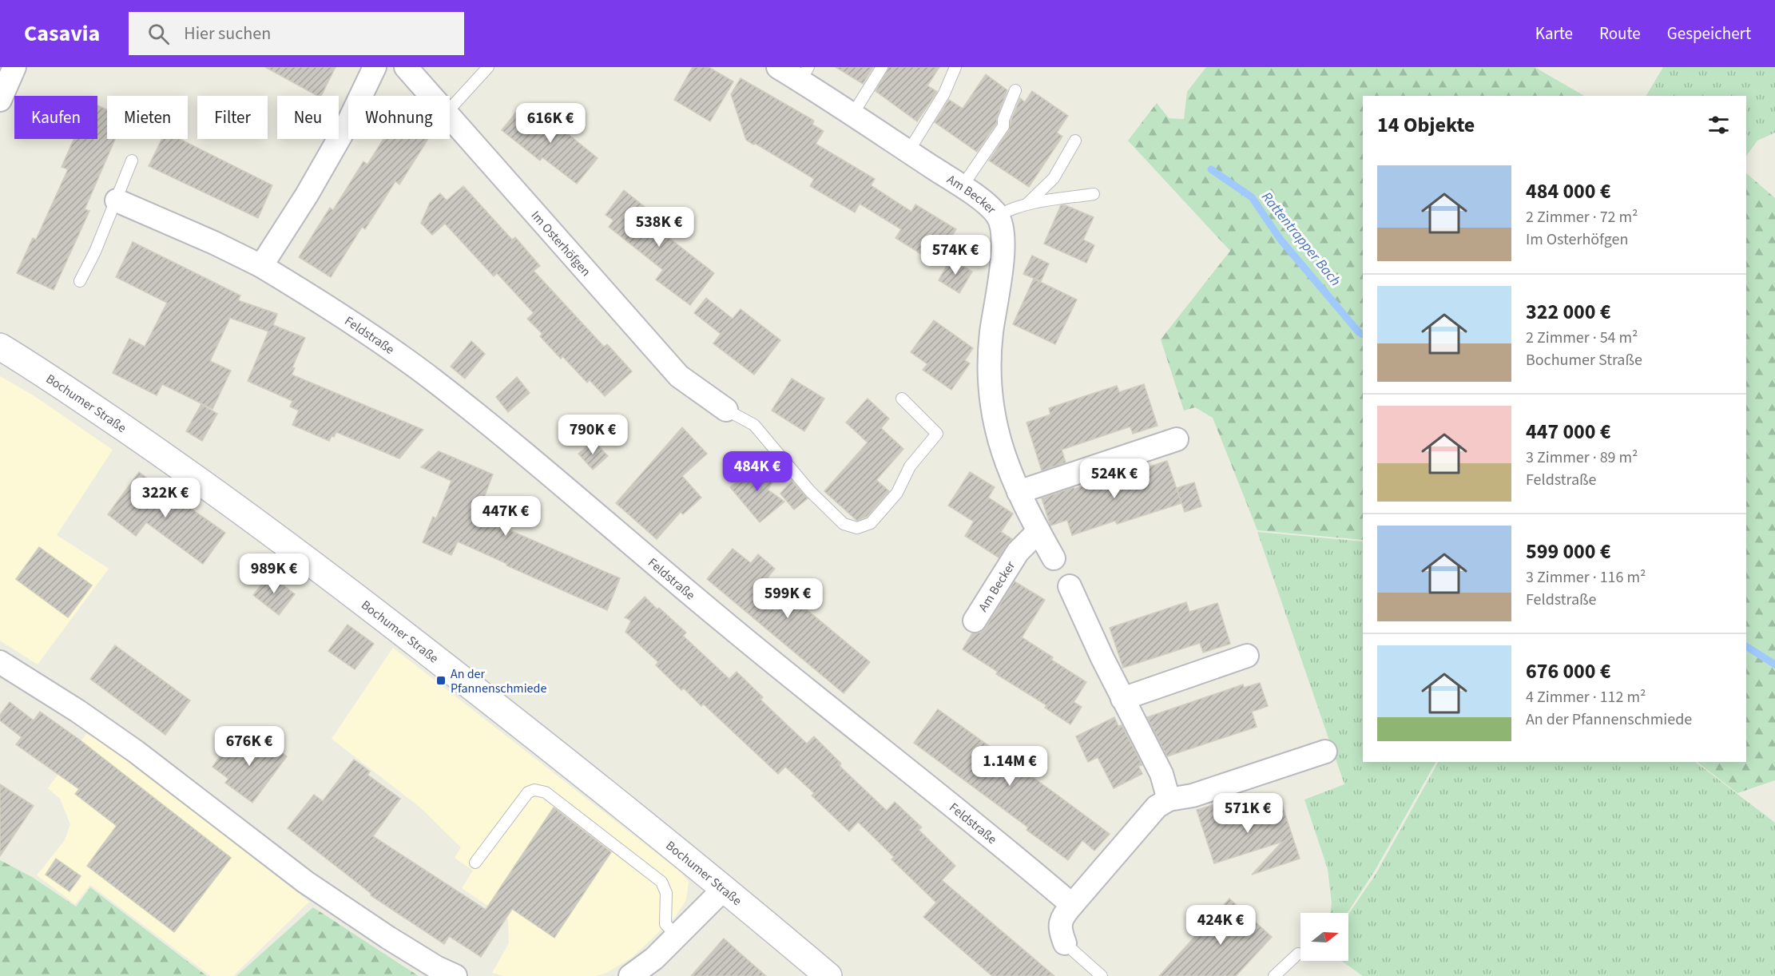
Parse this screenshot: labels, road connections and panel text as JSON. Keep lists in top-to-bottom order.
{
  "streets": {
    "main road": ["Bochumer Straße"],
    "street": ["Am Becker", "Im Osterhöfgen", "Feldstraße"]
  },
  "water": ["Rattentrapper Bach"],
  "places": {
    "transit": ["An der Pfannenschmiede"]
  },
  "north": "right",
  "page": {
    "header": "Casavia",
    "search": "Hier suchen",
    "nav": ["Karte", "Route", "Gespeichert"],
    "chip": [
      "Kaufen",
      "Mieten",
      "Filter",
      "Neu",
      "Wohnung"
    ],
    "heading": "14 Objekte",
    "price": [
      "616K €",
      "538K €",
      "574K €",
      "790K €",
      "484K €",
      "524K €",
      "322K €",
      "447K €",
      "989K €",
      "599K €",
      "676K €",
      "1.14M €",
      "571K €",
      "424K €"
    ],
    "list": [
      {
        "name": "484 000 €",
        "note": "2 Zimmer · 72 m² · Im Osterhöfgen"
      },
      {
        "name": "322 000 €",
        "note": "2 Zimmer · 54 m² · Bochumer Straße"
      },
      {
        "name": "447 000 €",
        "note": "3 Zimmer · 89 m² · Feldstraße"
      },
      {
        "name": "599 000 €",
        "note": "3 Zimmer · 116 m² · Feldstraße"
      },
      {
        "name": "676 000 €",
        "note": "4 Zimmer · 112 m² · An der Pfannenschmiede"
      }
    ]
  }
}
